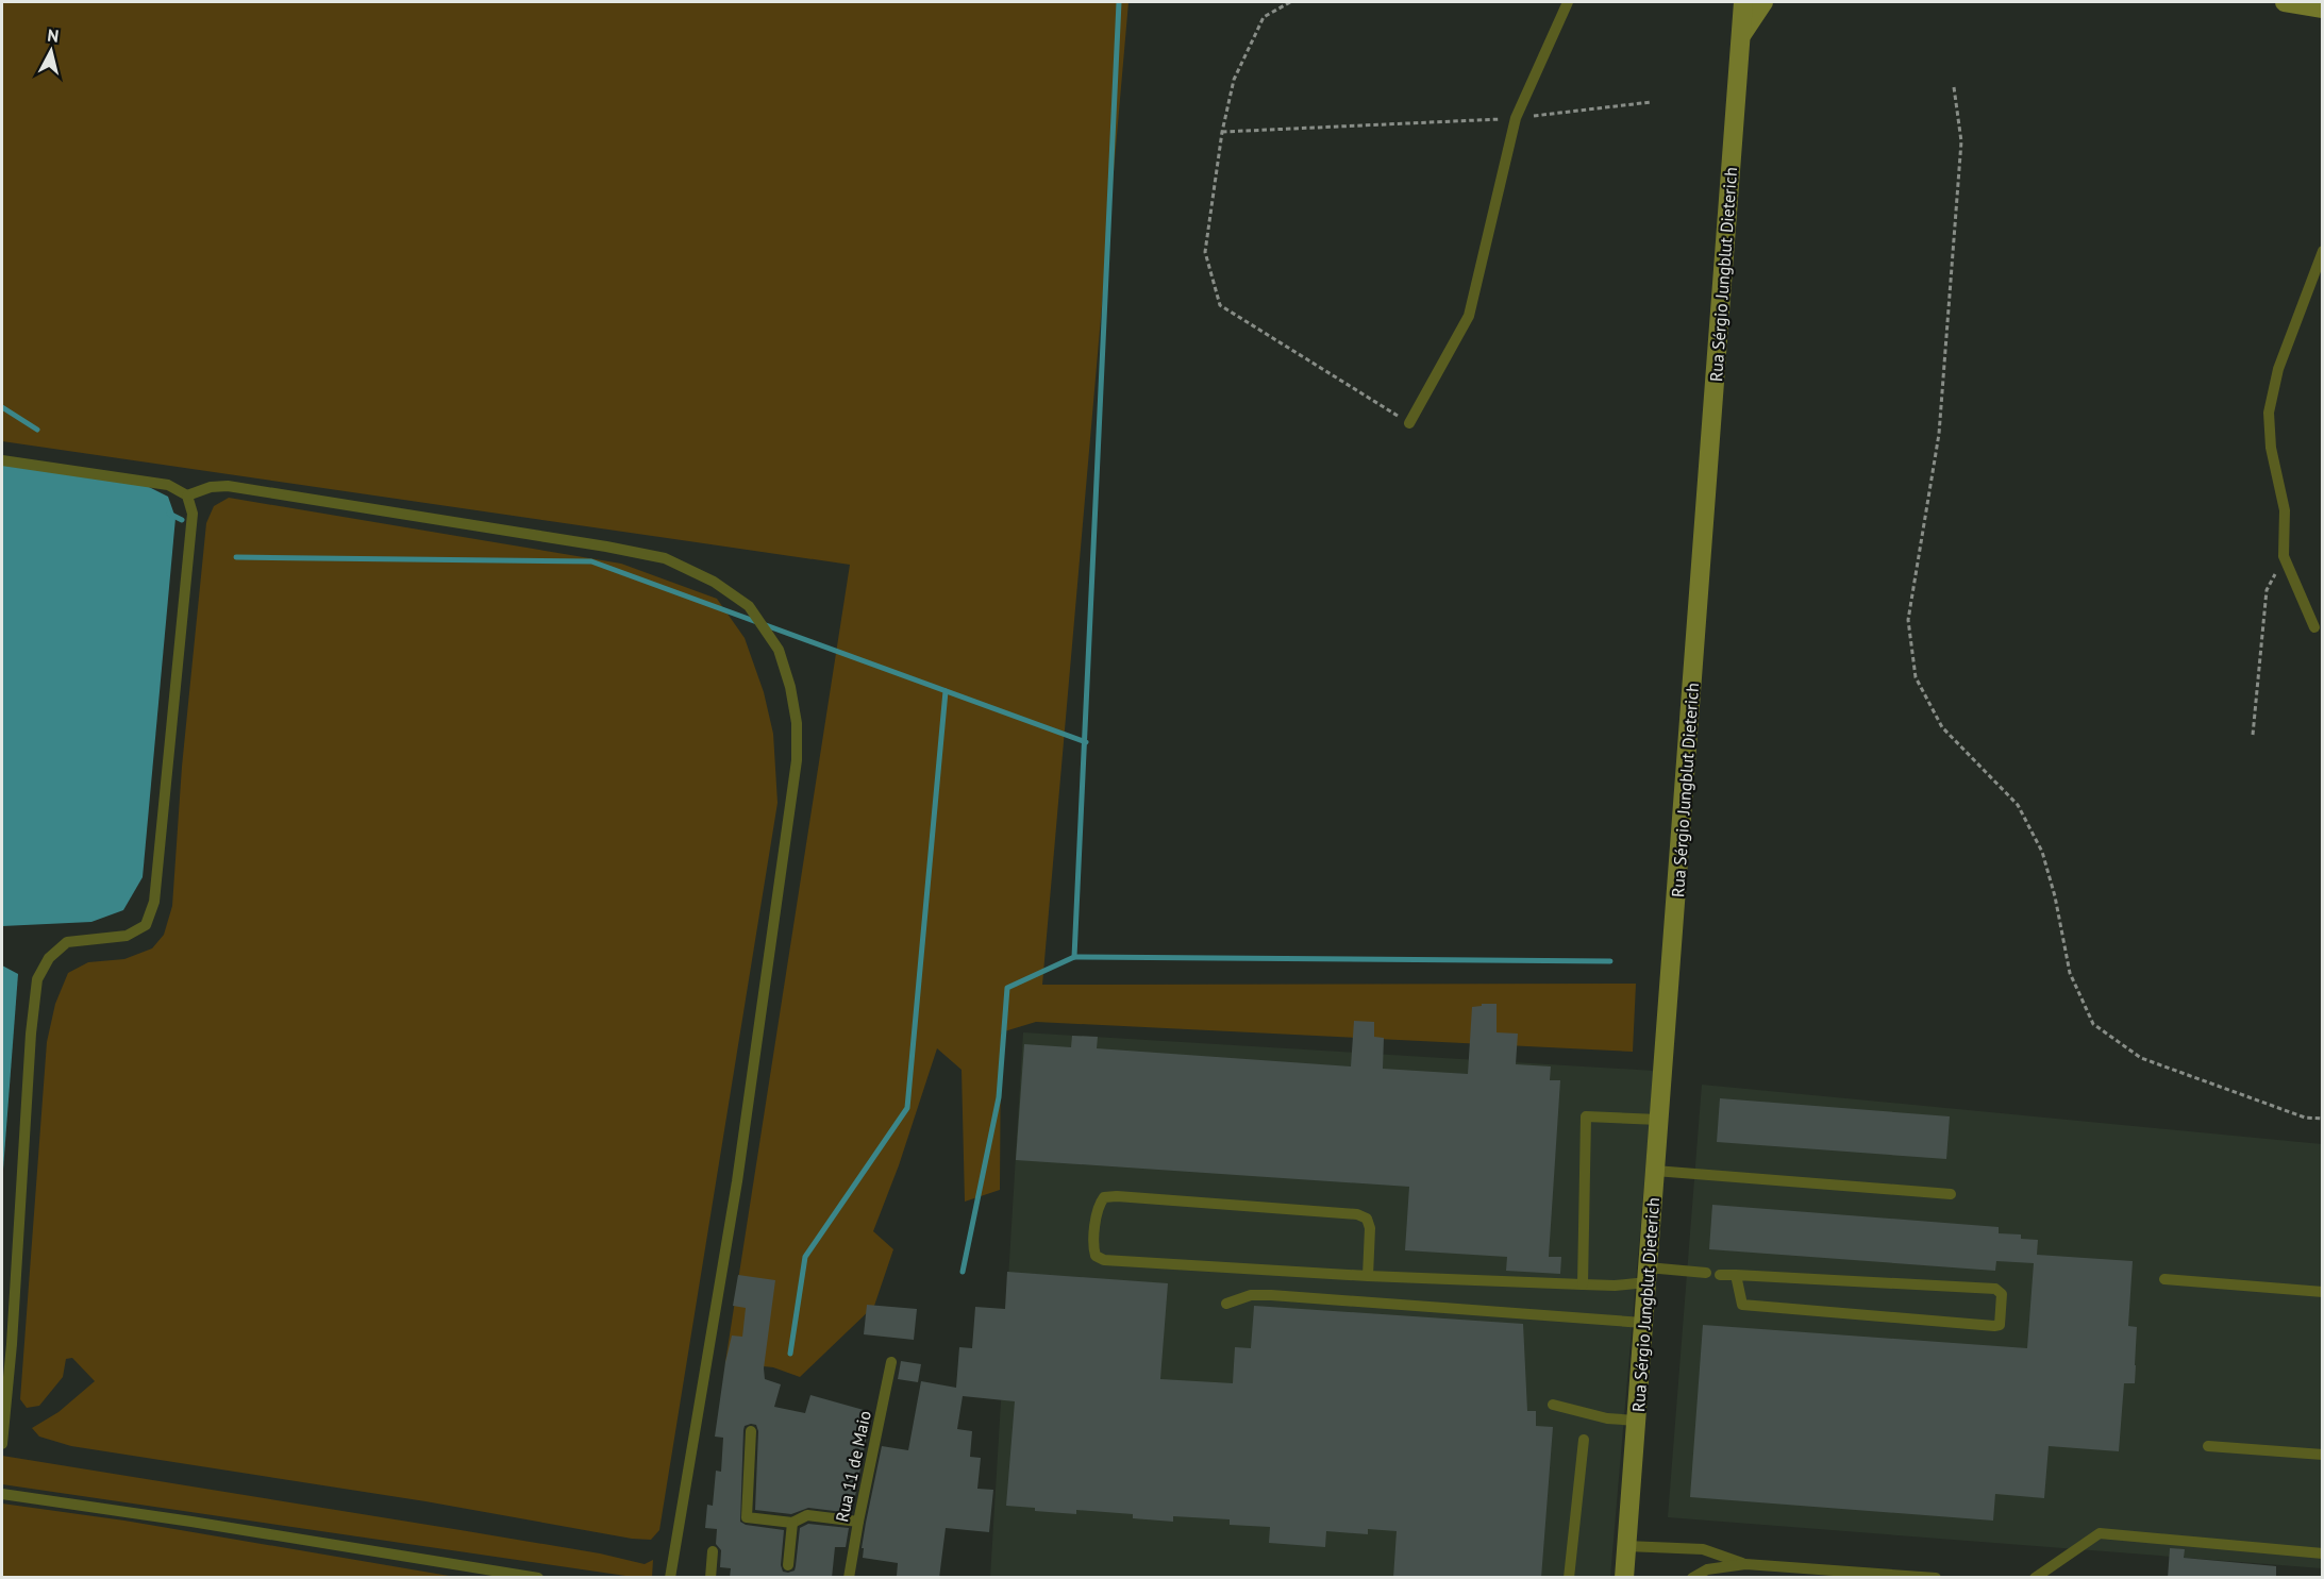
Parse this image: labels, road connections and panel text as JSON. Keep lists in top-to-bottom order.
{
  "streets": {
    "street": ["Rua Sérgio Jungblut Dieterich"],
    "lane": ["Rua 11 de Maio"]
  },
  "north": "top"
}
